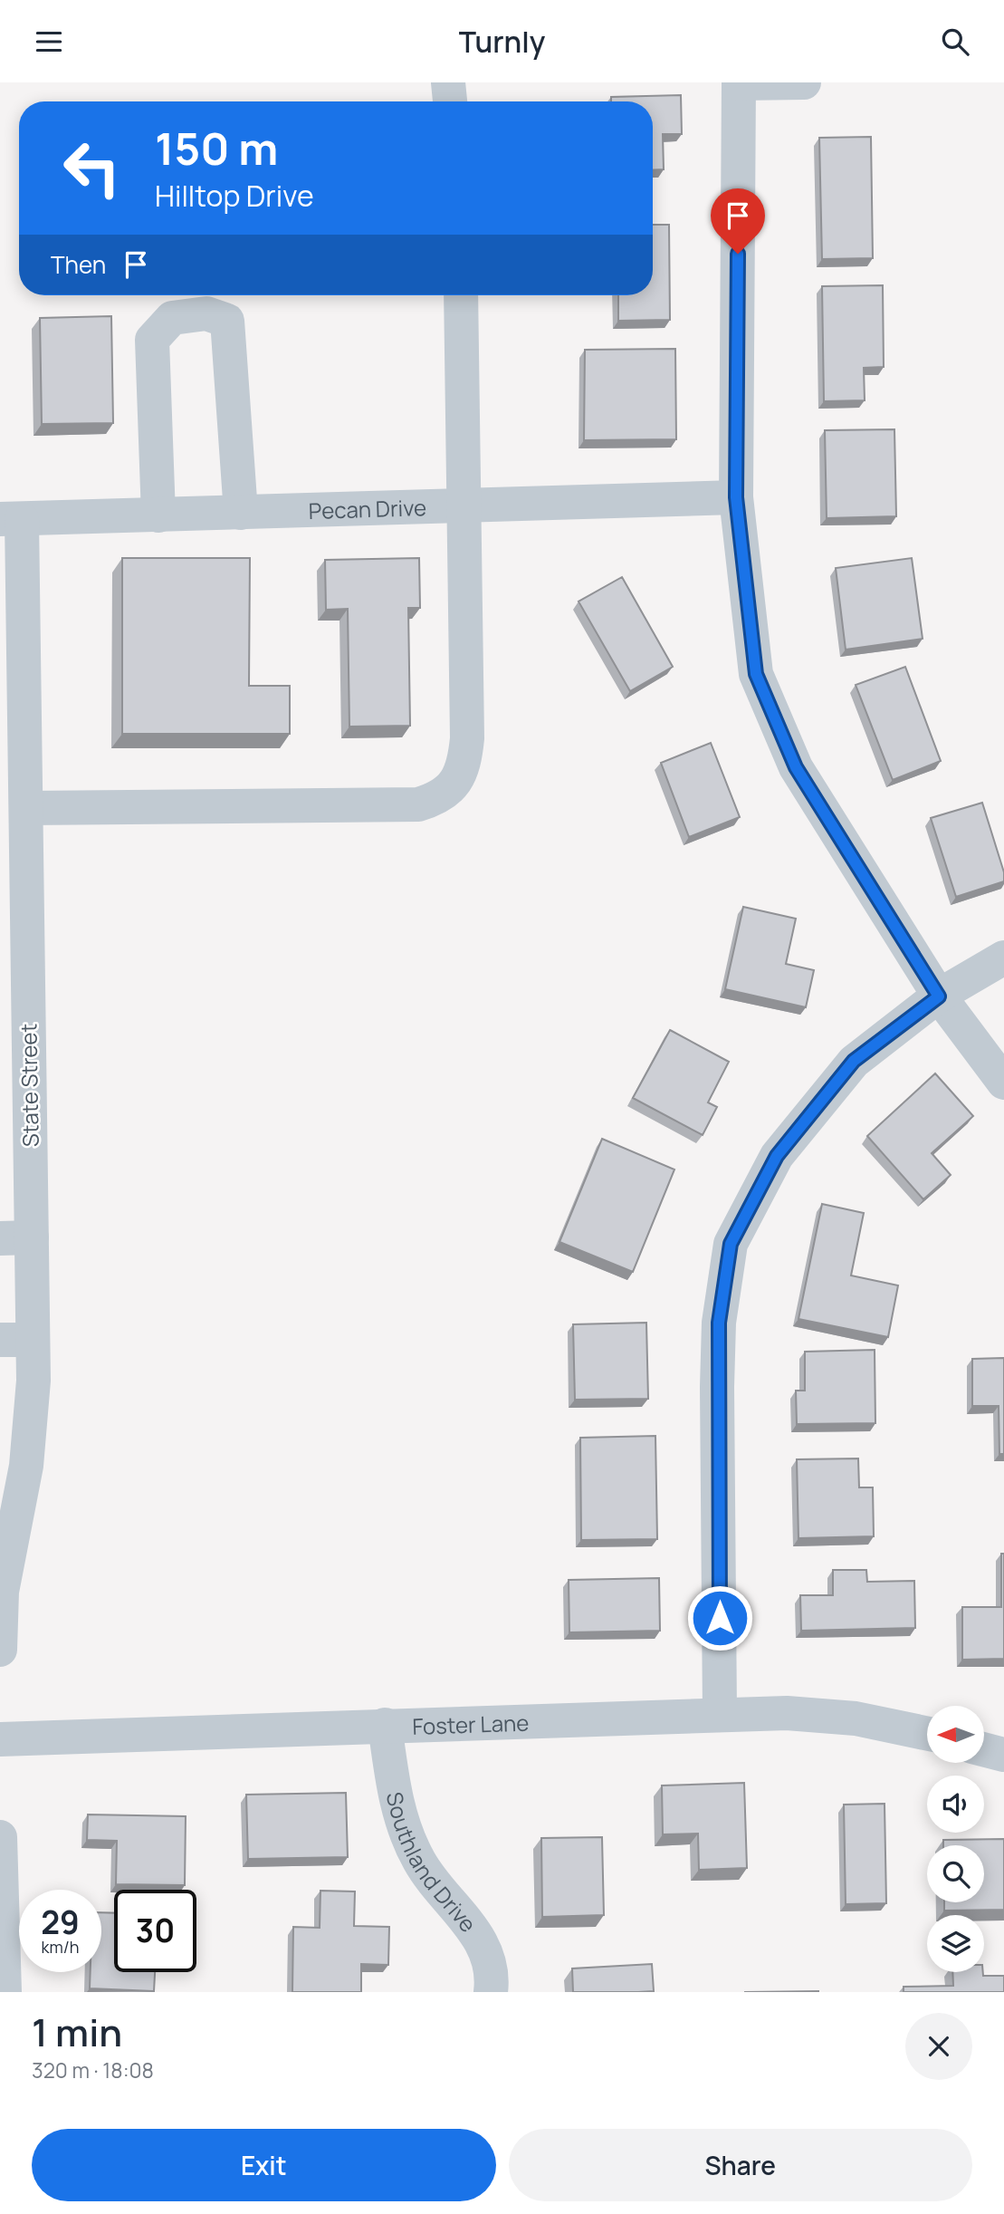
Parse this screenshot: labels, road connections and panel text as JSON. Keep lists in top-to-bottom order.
{
  "streets": {
    "street": [
      "Pecan Drive",
      "State Street",
      "Foster Lane",
      "Southland Drive"
    ]
  },
  "crossings": [
    ["Pecan Drive", "State Street"],
    ["Foster Lane", "Southland Drive"]
  ],
  "north": "left",
  "page": {
    "header": "Turnly",
    "turn": ["150 m", "Hilltop Drive"],
    "then": "Then",
    "speed": "29 km/h",
    "limit": "30",
    "heading": ["1 min", "320 m · 18:08"],
    "buttons": ["Exit", "Share"]
  }
}
